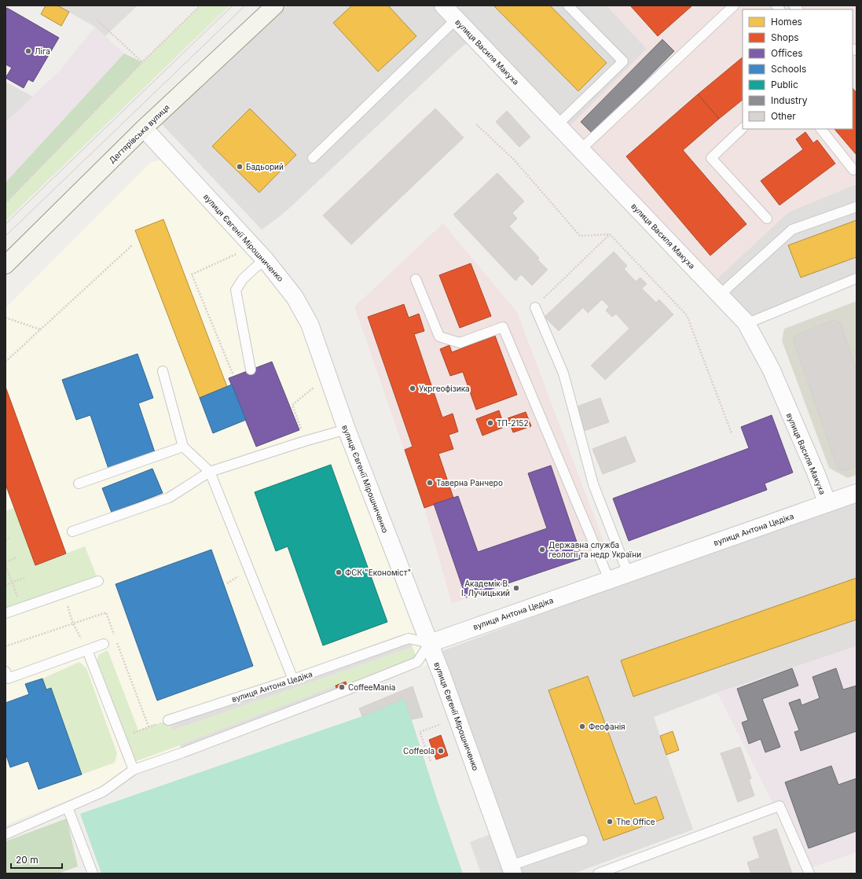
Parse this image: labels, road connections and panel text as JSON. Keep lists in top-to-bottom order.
{
  "streets": {
    "main road": ["Дегтярівська вулиця"],
    "street": ["вулиця Василя Макуха", "вулиця Євгенії Мірошниченко", "вулиця Антона Цедіка"]
  },
  "crossings": [
    ["вулиця Василя Макуха", "вулиця Антона Цедіка"],
    ["Дегтярівська вулиця", "вулиця Євгенії Мірошниченко"],
    ["вулиця Євгенії Мірошниченко", "вулиця Антона Цедіка"]
  ],
  "places": [
    "Ліга",
    "Бадьорий",
    "Укргеофізика",
    "ТП-2152",
    "Таверна Ранчеро",
    "Державна служба геології та недр України",
    "ФСК \"Економіст\"",
    "Академік В. І. Лучицький",
    "CoffeeMania",
    "Феофанія",
    "Coffeola",
    "The Office"
  ],
  "legend": [
    "Homes",
    "Shops",
    "Offices",
    "Schools",
    "Public",
    "Industry",
    "Other"
  ],
  "scale_bar": "20 m"
}
